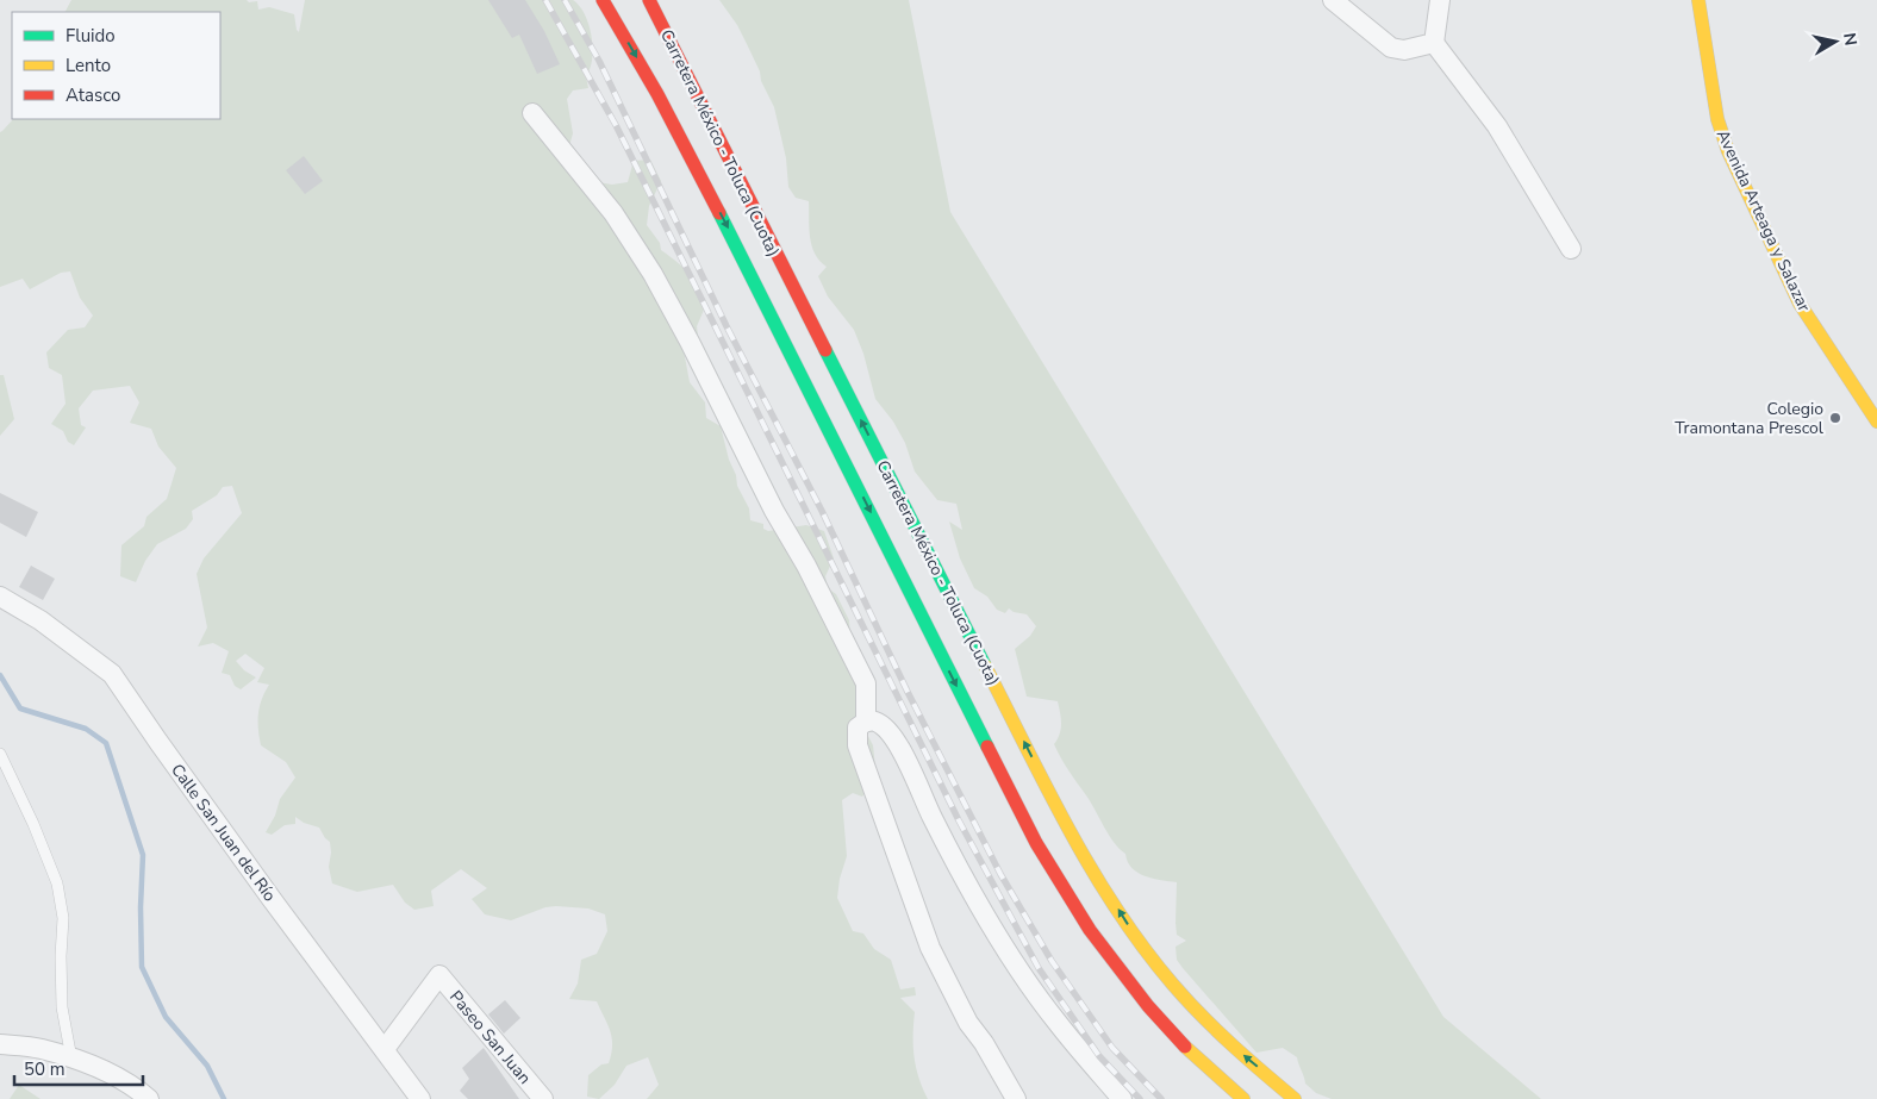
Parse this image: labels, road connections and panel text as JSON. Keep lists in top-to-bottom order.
{
  "streets": {
    "main road": ["Carretera México - Toluca (Cuota)", "Avenida Arteaga y Salazar"],
    "street": ["Calle San Juan del Río", "Paseo San Juan"]
  },
  "crossings": [
    ["Calle San Juan del Río", "Paseo San Juan"]
  ],
  "places": ["Colegio Tramontana Prescol"],
  "legend": ["Fluido", "Lento", "Atasco"],
  "scale_bar": "50 m",
  "north": "right"
}
